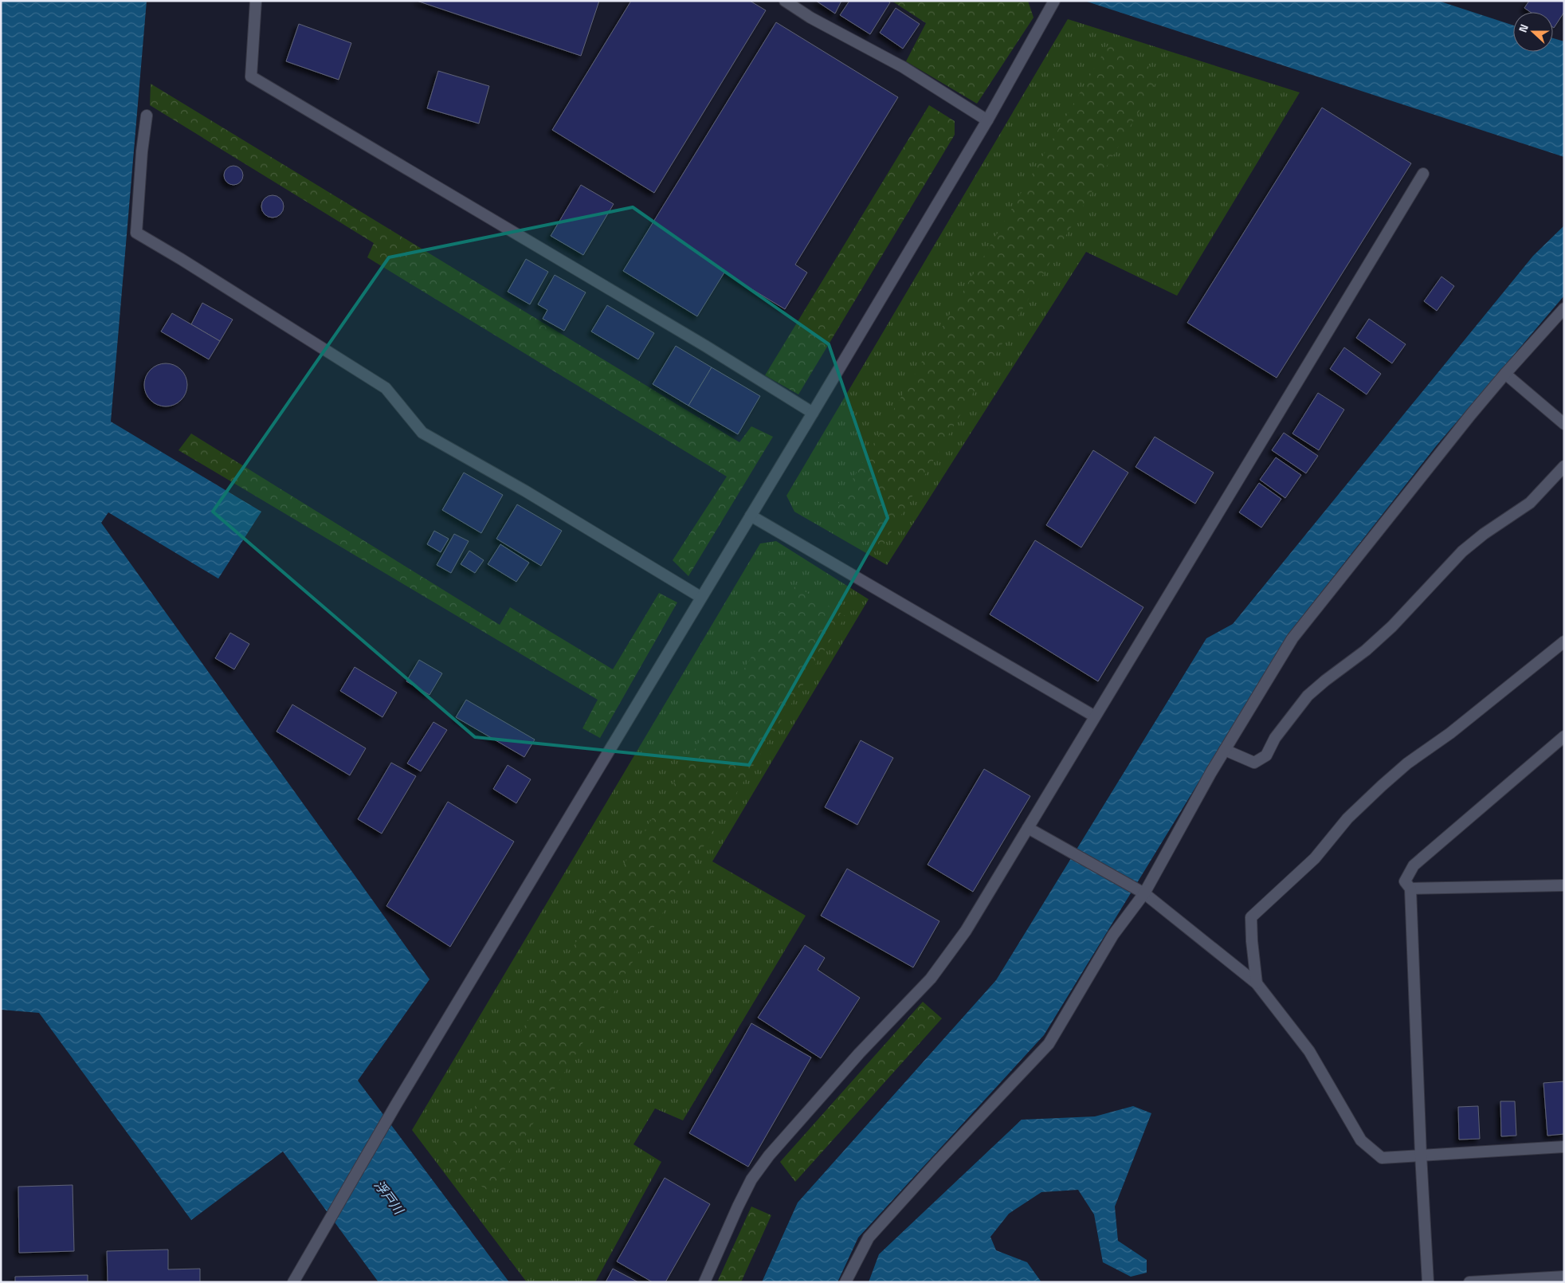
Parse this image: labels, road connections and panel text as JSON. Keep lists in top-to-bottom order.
{
  "water": ["浮戸川"],
  "north": "left"
}
